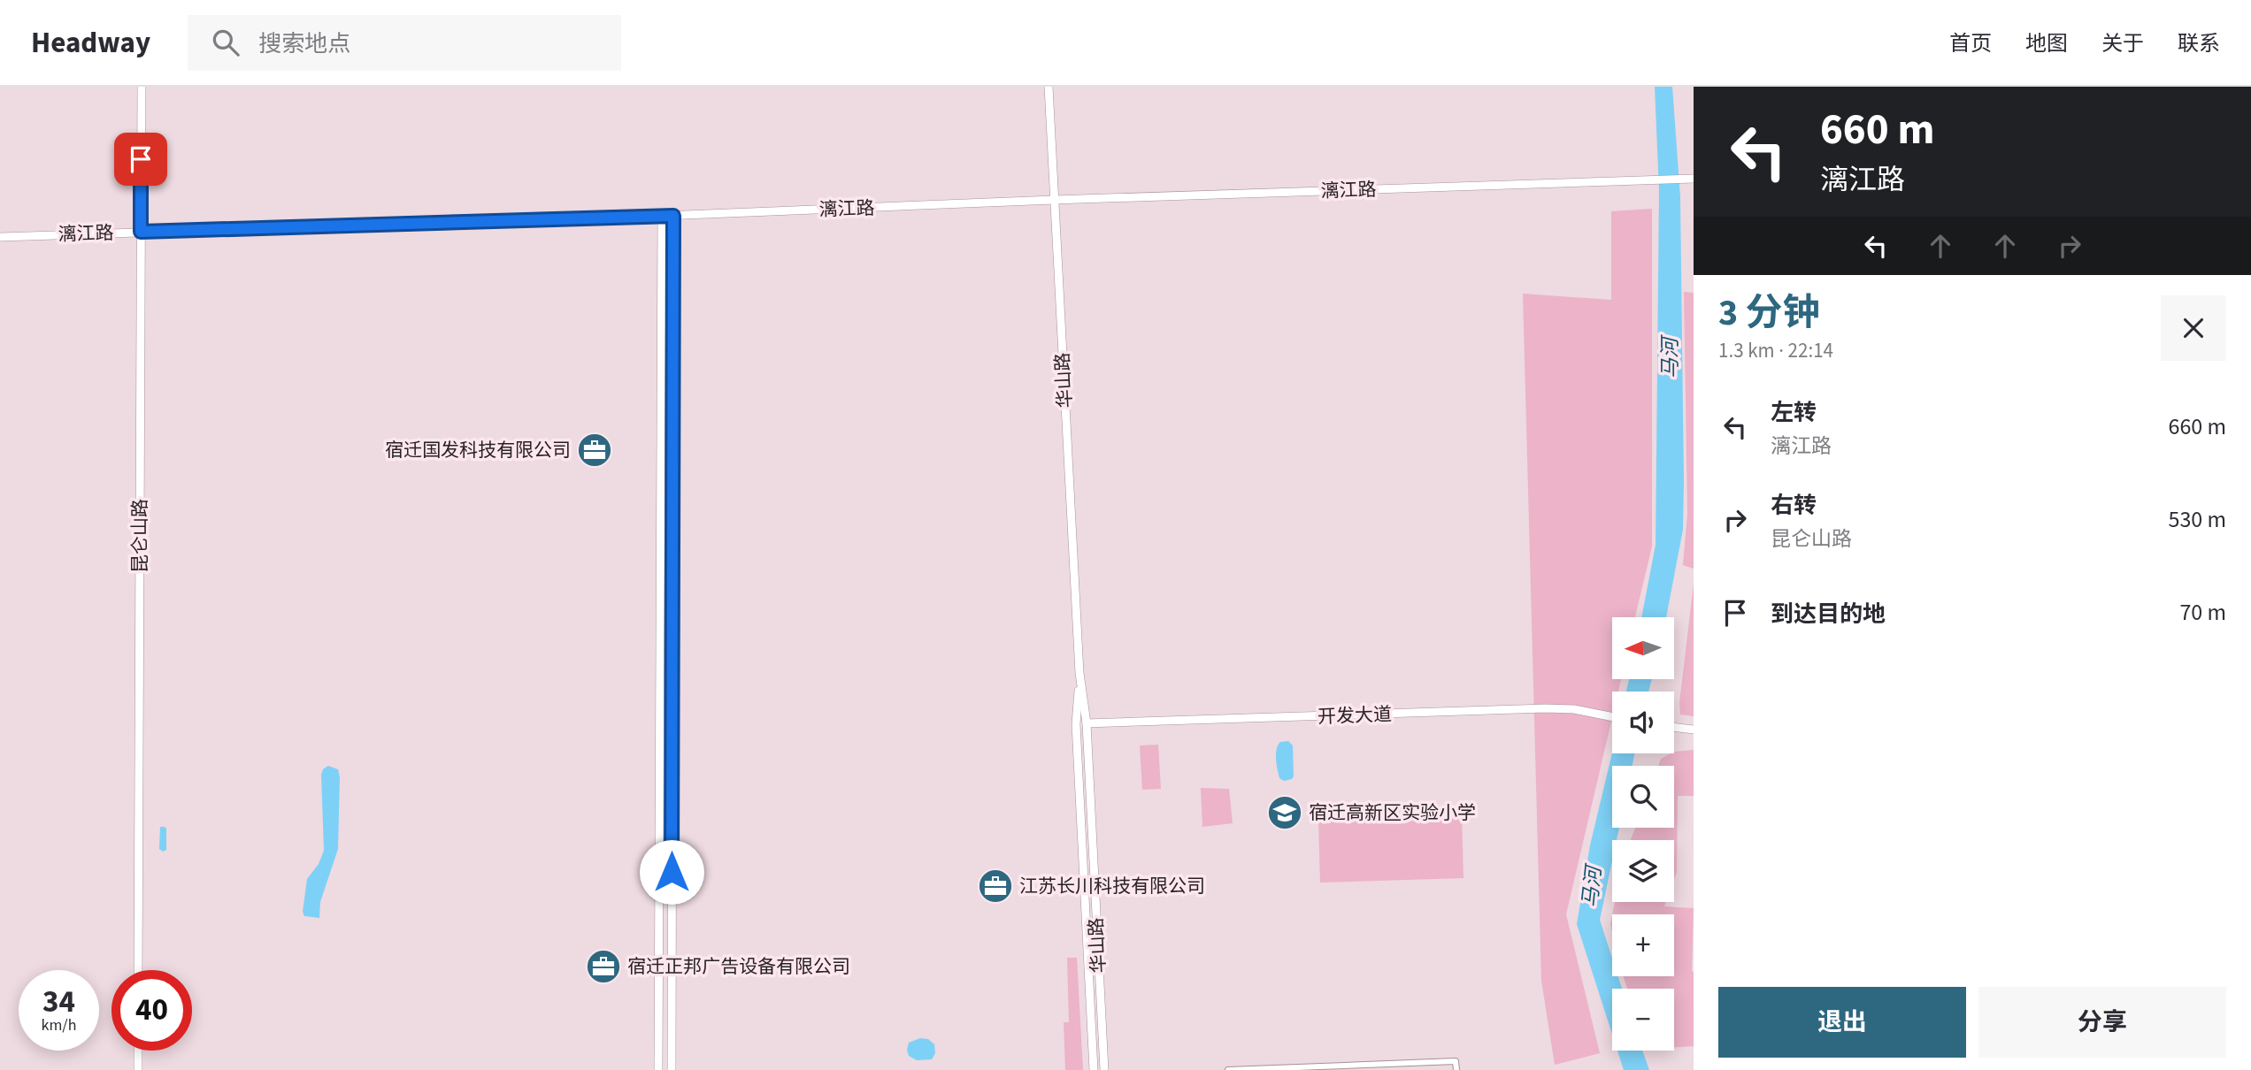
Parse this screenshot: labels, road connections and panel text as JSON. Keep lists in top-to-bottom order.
{
  "streets": {
    "street": [
      "漓江路",
      "华山路",
      "昆仑山路",
      "开发大道"
    ]
  },
  "crossings": [
    ["漓江路", "华山路"],
    ["漓江路", "昆仑山路"],
    ["华山路", "开发大道"]
  ],
  "water": ["马河"],
  "places": {
    "office": ["宿迁国发科技有限公司", "江苏长川科技有限公司", "宿迁正邦广告设备有限公司"],
    "school or university": ["宿迁高新区实验小学"]
  },
  "north": "left",
  "page": {
    "header": "Headway",
    "search": "搜索地点",
    "nav": [
      "首页",
      "地图",
      "关于",
      "联系"
    ],
    "turn": ["660 m", "漓江路"],
    "heading": ["3 分钟", "1.3 km · 22:14"],
    "list": [
      {
        "name": "左转",
        "note": "漓江路",
        "value": "660 m"
      },
      {
        "name": "右转",
        "note": "昆仑山路",
        "value": "530 m"
      },
      {
        "name": "到达目的地",
        "value": "70 m"
      }
    ],
    "map_buttons": ["+", "−"],
    "speed": "34 km/h",
    "limit": "40",
    "buttons": ["退出", "分享"]
  }
}
